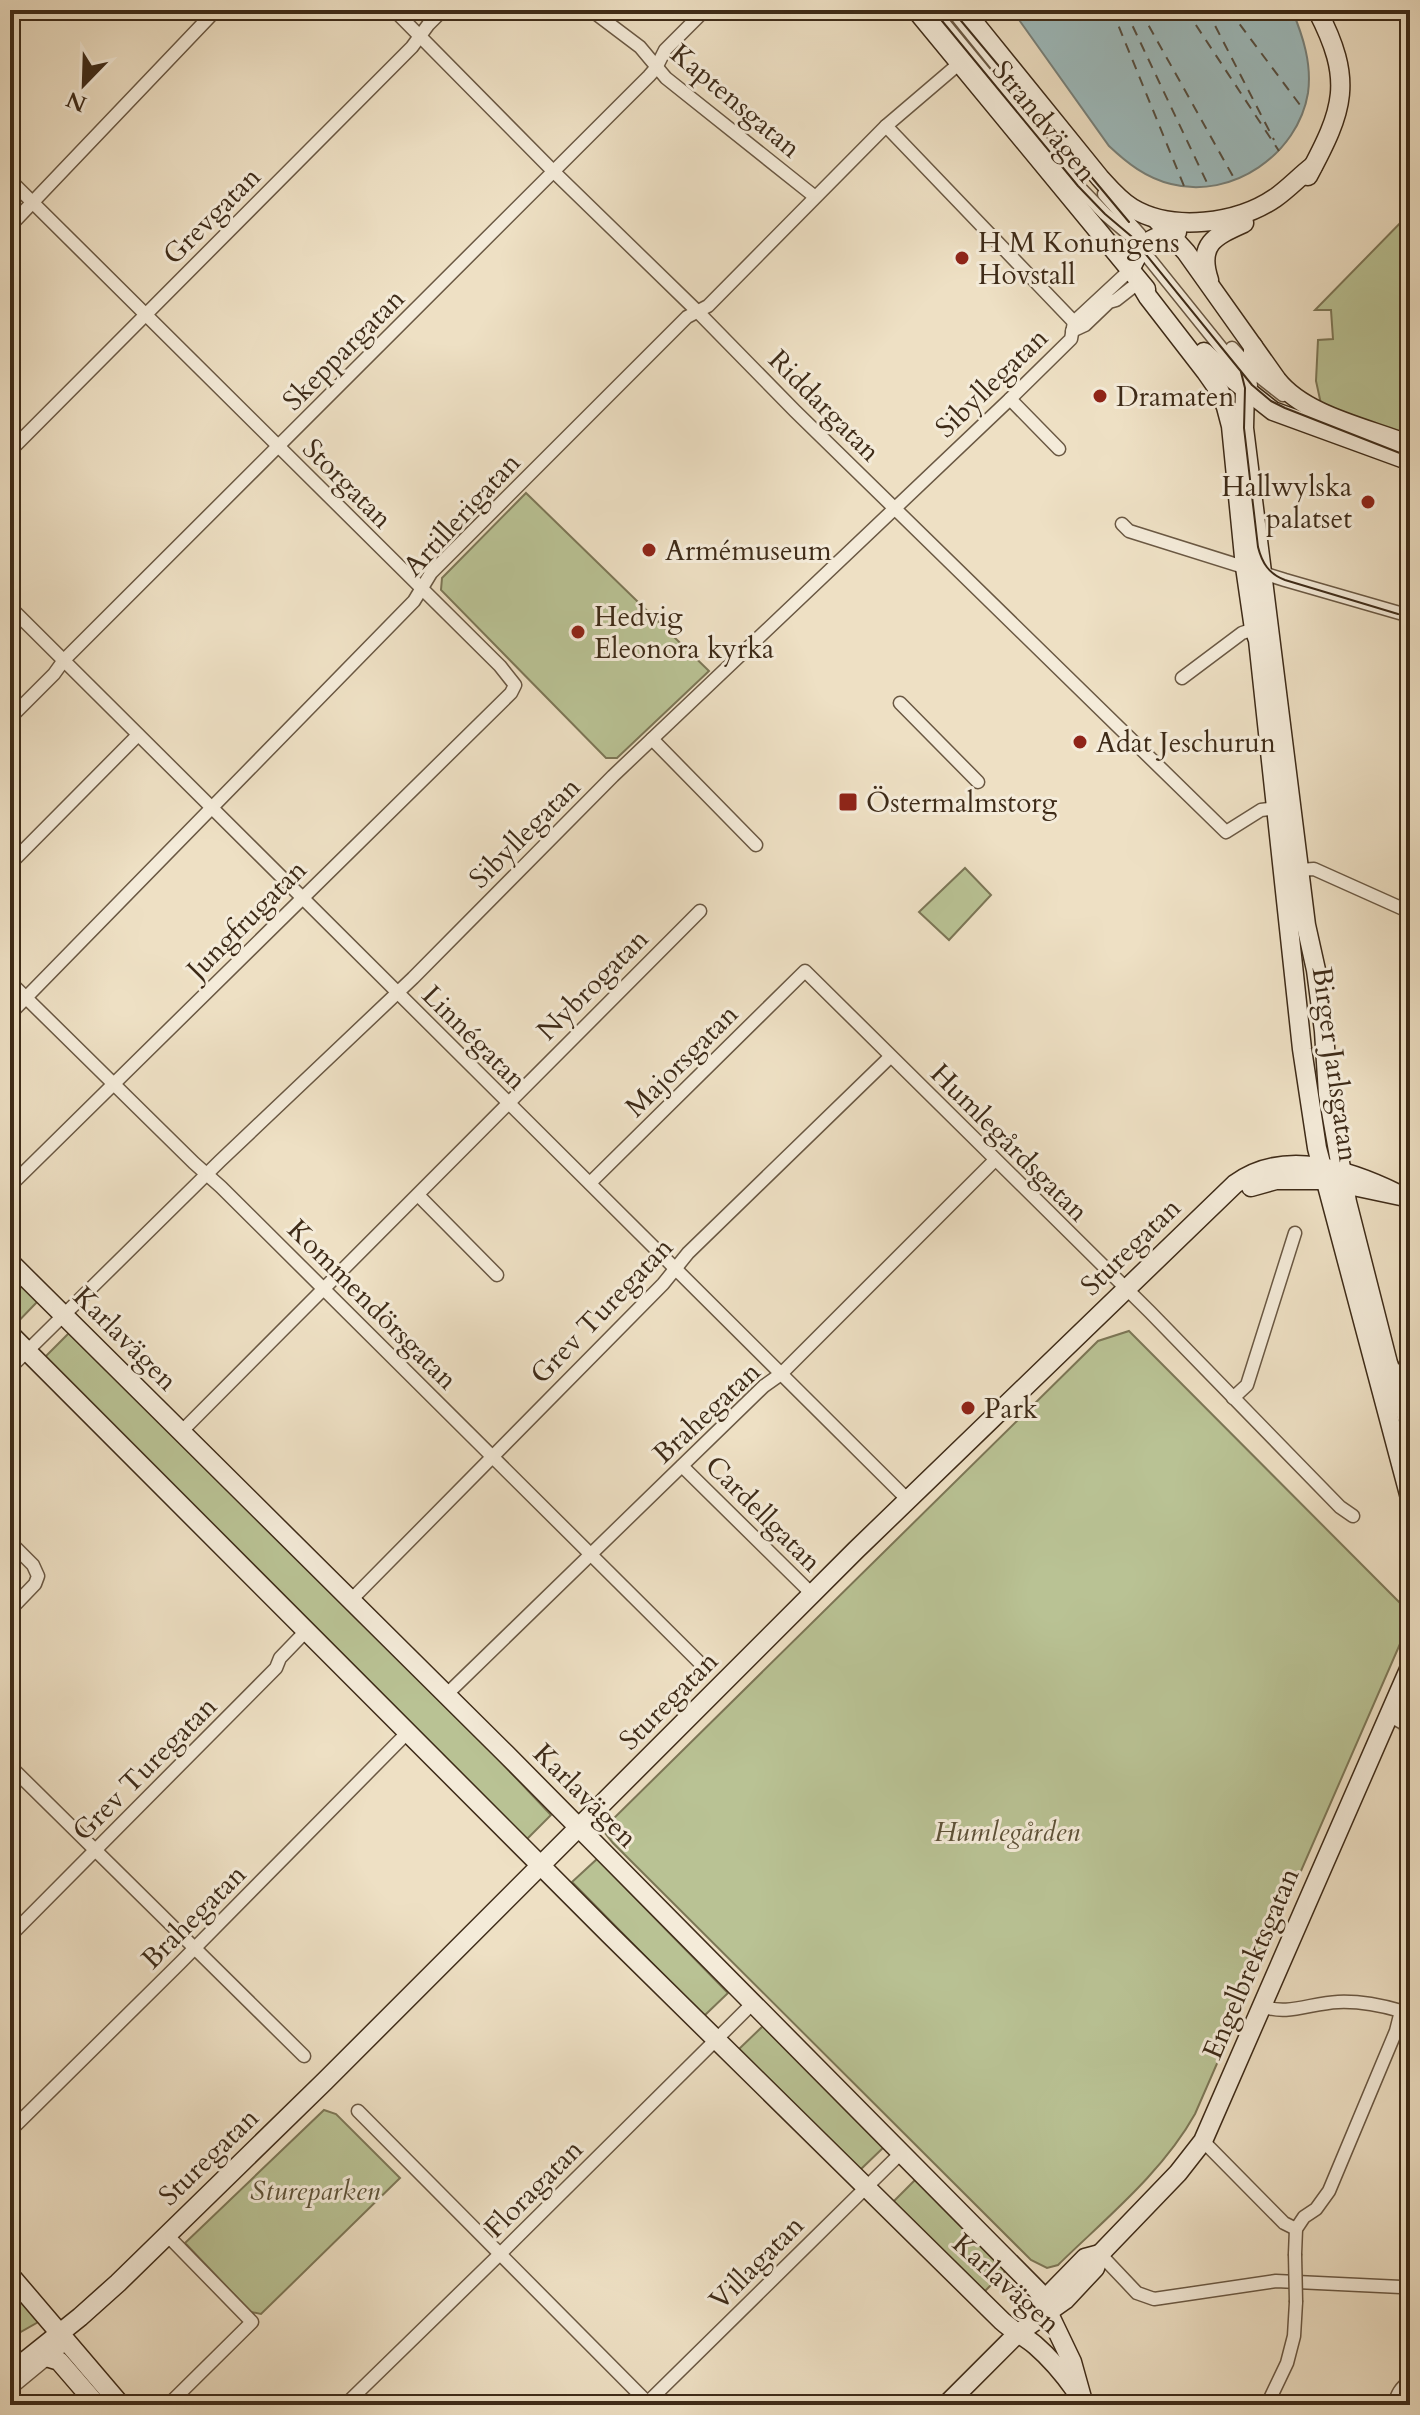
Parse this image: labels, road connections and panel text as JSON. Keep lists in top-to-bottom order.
{
  "streets": {
    "street": [
      "Kaptensgatan",
      "Strandvägen",
      "Grevgatan",
      "Skeppargatan",
      "Sibyllegatan",
      "Riddargatan",
      "Storgatan",
      "Artillerigatan",
      "Jungfrugatan",
      "Nybrogatan",
      "Linnégatan",
      "Majorsgatan",
      "Birger Jarlsgatan",
      "Humlegårdsgatan",
      "Sturegatan",
      "Kommendörsgatan",
      "Grev Turegatan",
      "Karlavägen",
      "Brahegatan",
      "Cardellgatan",
      "Engelbrektsgatan",
      "Floragatan",
      "Villagatan"
    ]
  },
  "crossings": [
    ["Kaptensgatan", "Skeppargatan"],
    ["Kaptensgatan", "Artillerigatan"],
    ["Strandvägen", "Sibyllegatan"],
    ["Strandvägen", "Artillerigatan"],
    ["Strandvägen", "Birger Jarlsgatan"],
    ["Grevgatan", "Riddargatan"],
    ["Grevgatan", "Storgatan"],
    ["Skeppargatan", "Riddargatan"],
    ["Skeppargatan", "Storgatan"],
    ["Skeppargatan", "Linnégatan"],
    ["Sibyllegatan", "Riddargatan"],
    ["Sibyllegatan", "Linnégatan"],
    ["Sibyllegatan", "Birger Jarlsgatan"],
    ["Sibyllegatan", "Kommendörsgatan"],
    ["Sibyllegatan", "Karlavägen"],
    ["Riddargatan", "Artillerigatan"],
    ["Riddargatan", "Birger Jarlsgatan"],
    ["Storgatan", "Artillerigatan"],
    ["Storgatan", "Jungfrugatan"],
    ["Artillerigatan", "Linnégatan"],
    ["Artillerigatan", "Kommendörsgatan"],
    ["Jungfrugatan", "Linnégatan"],
    ["Jungfrugatan", "Kommendörsgatan"],
    ["Nybrogatan", "Linnégatan"],
    ["Nybrogatan", "Kommendörsgatan"],
    ["Nybrogatan", "Karlavägen"],
    ["Linnégatan", "Majorsgatan"],
    ["Linnégatan", "Sturegatan"],
    ["Linnégatan", "Grev Turegatan"],
    ["Linnégatan", "Brahegatan"],
    ["Majorsgatan", "Humlegårdsgatan"],
    ["Birger Jarlsgatan", "Sturegatan"],
    ["Humlegårdsgatan", "Sturegatan"],
    ["Humlegårdsgatan", "Grev Turegatan"],
    ["Humlegårdsgatan", "Brahegatan"],
    ["Sturegatan", "Karlavägen"],
    ["Sturegatan", "Cardellgatan"],
    ["Kommendörsgatan", "Grev Turegatan"],
    ["Kommendörsgatan", "Brahegatan"],
    ["Grev Turegatan", "Karlavägen"],
    ["Karlavägen", "Brahegatan"],
    ["Karlavägen", "Engelbrektsgatan"],
    ["Karlavägen", "Floragatan"],
    ["Karlavägen", "Villagatan"],
    ["Brahegatan", "Cardellgatan"]
  ],
  "parks": ["Humlegården", "Stureparken"],
  "places": {
    "other": [
      "H M Konungens Hovstall",
      "Dramaten",
      "Hallwylska palatset",
      "Armémuseum",
      "Hedvig Eleonora kyrka",
      "Adat Jeschurun",
      "Park"
    ],
    "transit": ["Östermalmstorg"]
  },
  "north": "bottom left"
}
